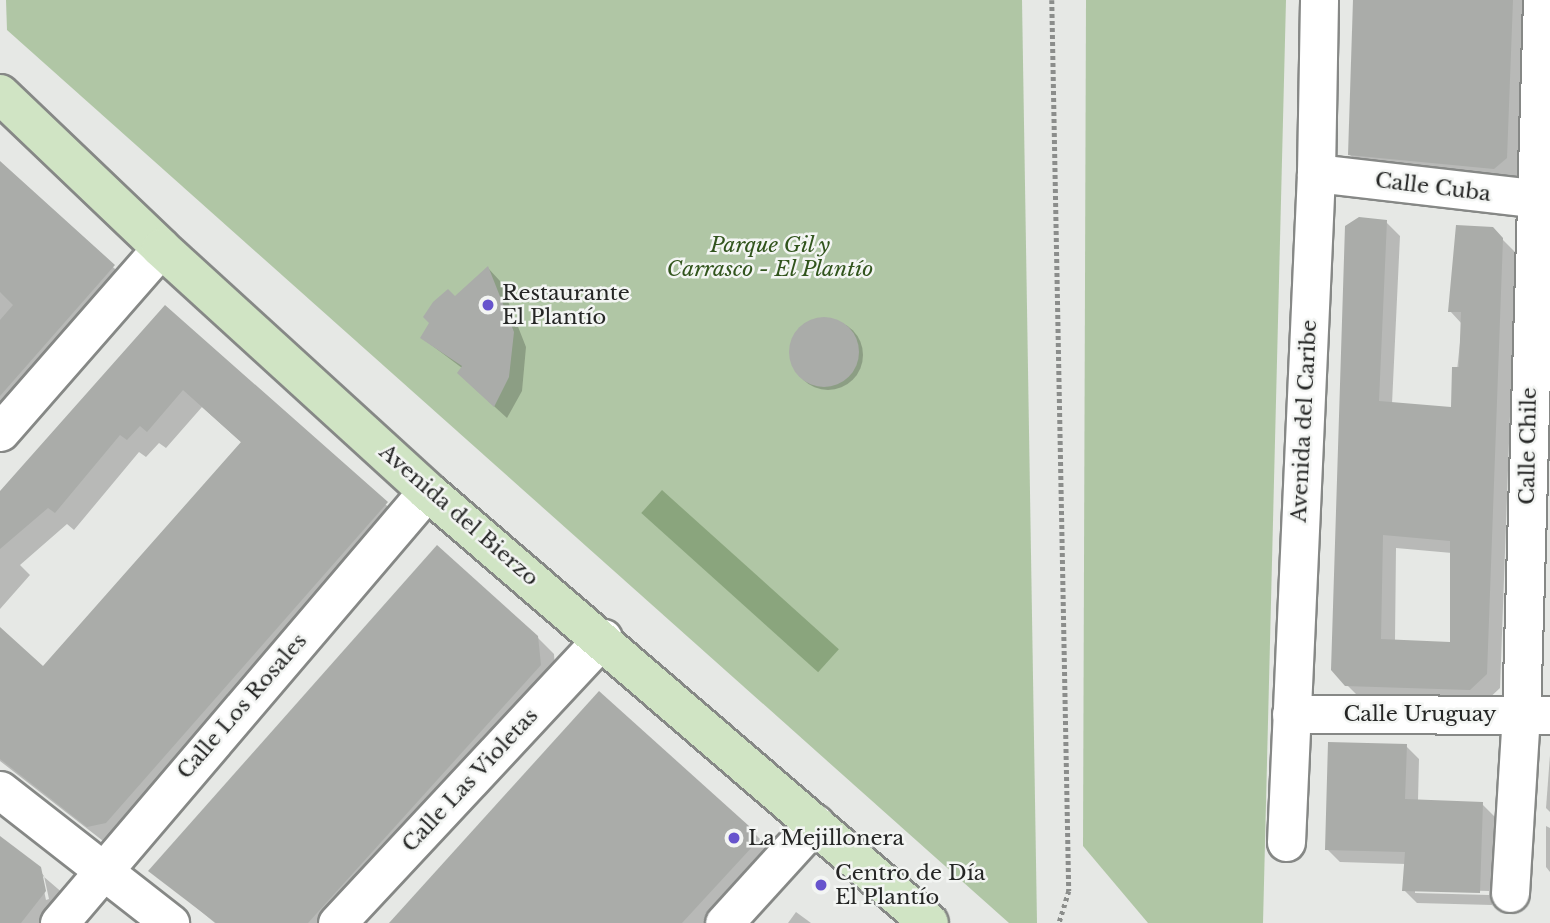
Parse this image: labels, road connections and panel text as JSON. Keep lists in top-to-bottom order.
{
  "streets": {
    "main road": ["Avenida del Bierzo"],
    "street": [
      "Calle Cuba",
      "Avenida del Caribe",
      "Calle Chile",
      "Calle Los Rosales",
      "Calle Uruguay",
      "Calle Las Violetas"
    ]
  },
  "crossings": [
    ["Calle Cuba", "Avenida del Caribe"],
    ["Calle Cuba", "Calle Chile"],
    ["Avenida del Caribe", "Calle Uruguay"],
    ["Calle Chile", "Calle Uruguay"],
    ["Avenida del Bierzo", "Calle Los Rosales"],
    ["Avenida del Bierzo", "Calle Las Violetas"]
  ],
  "parks": ["Parque Gil y Carrasco - El Plantío"],
  "places": ["Restaurante El Plantío", "La Mejillonera", "Centro de Día El Plantío"]
}
